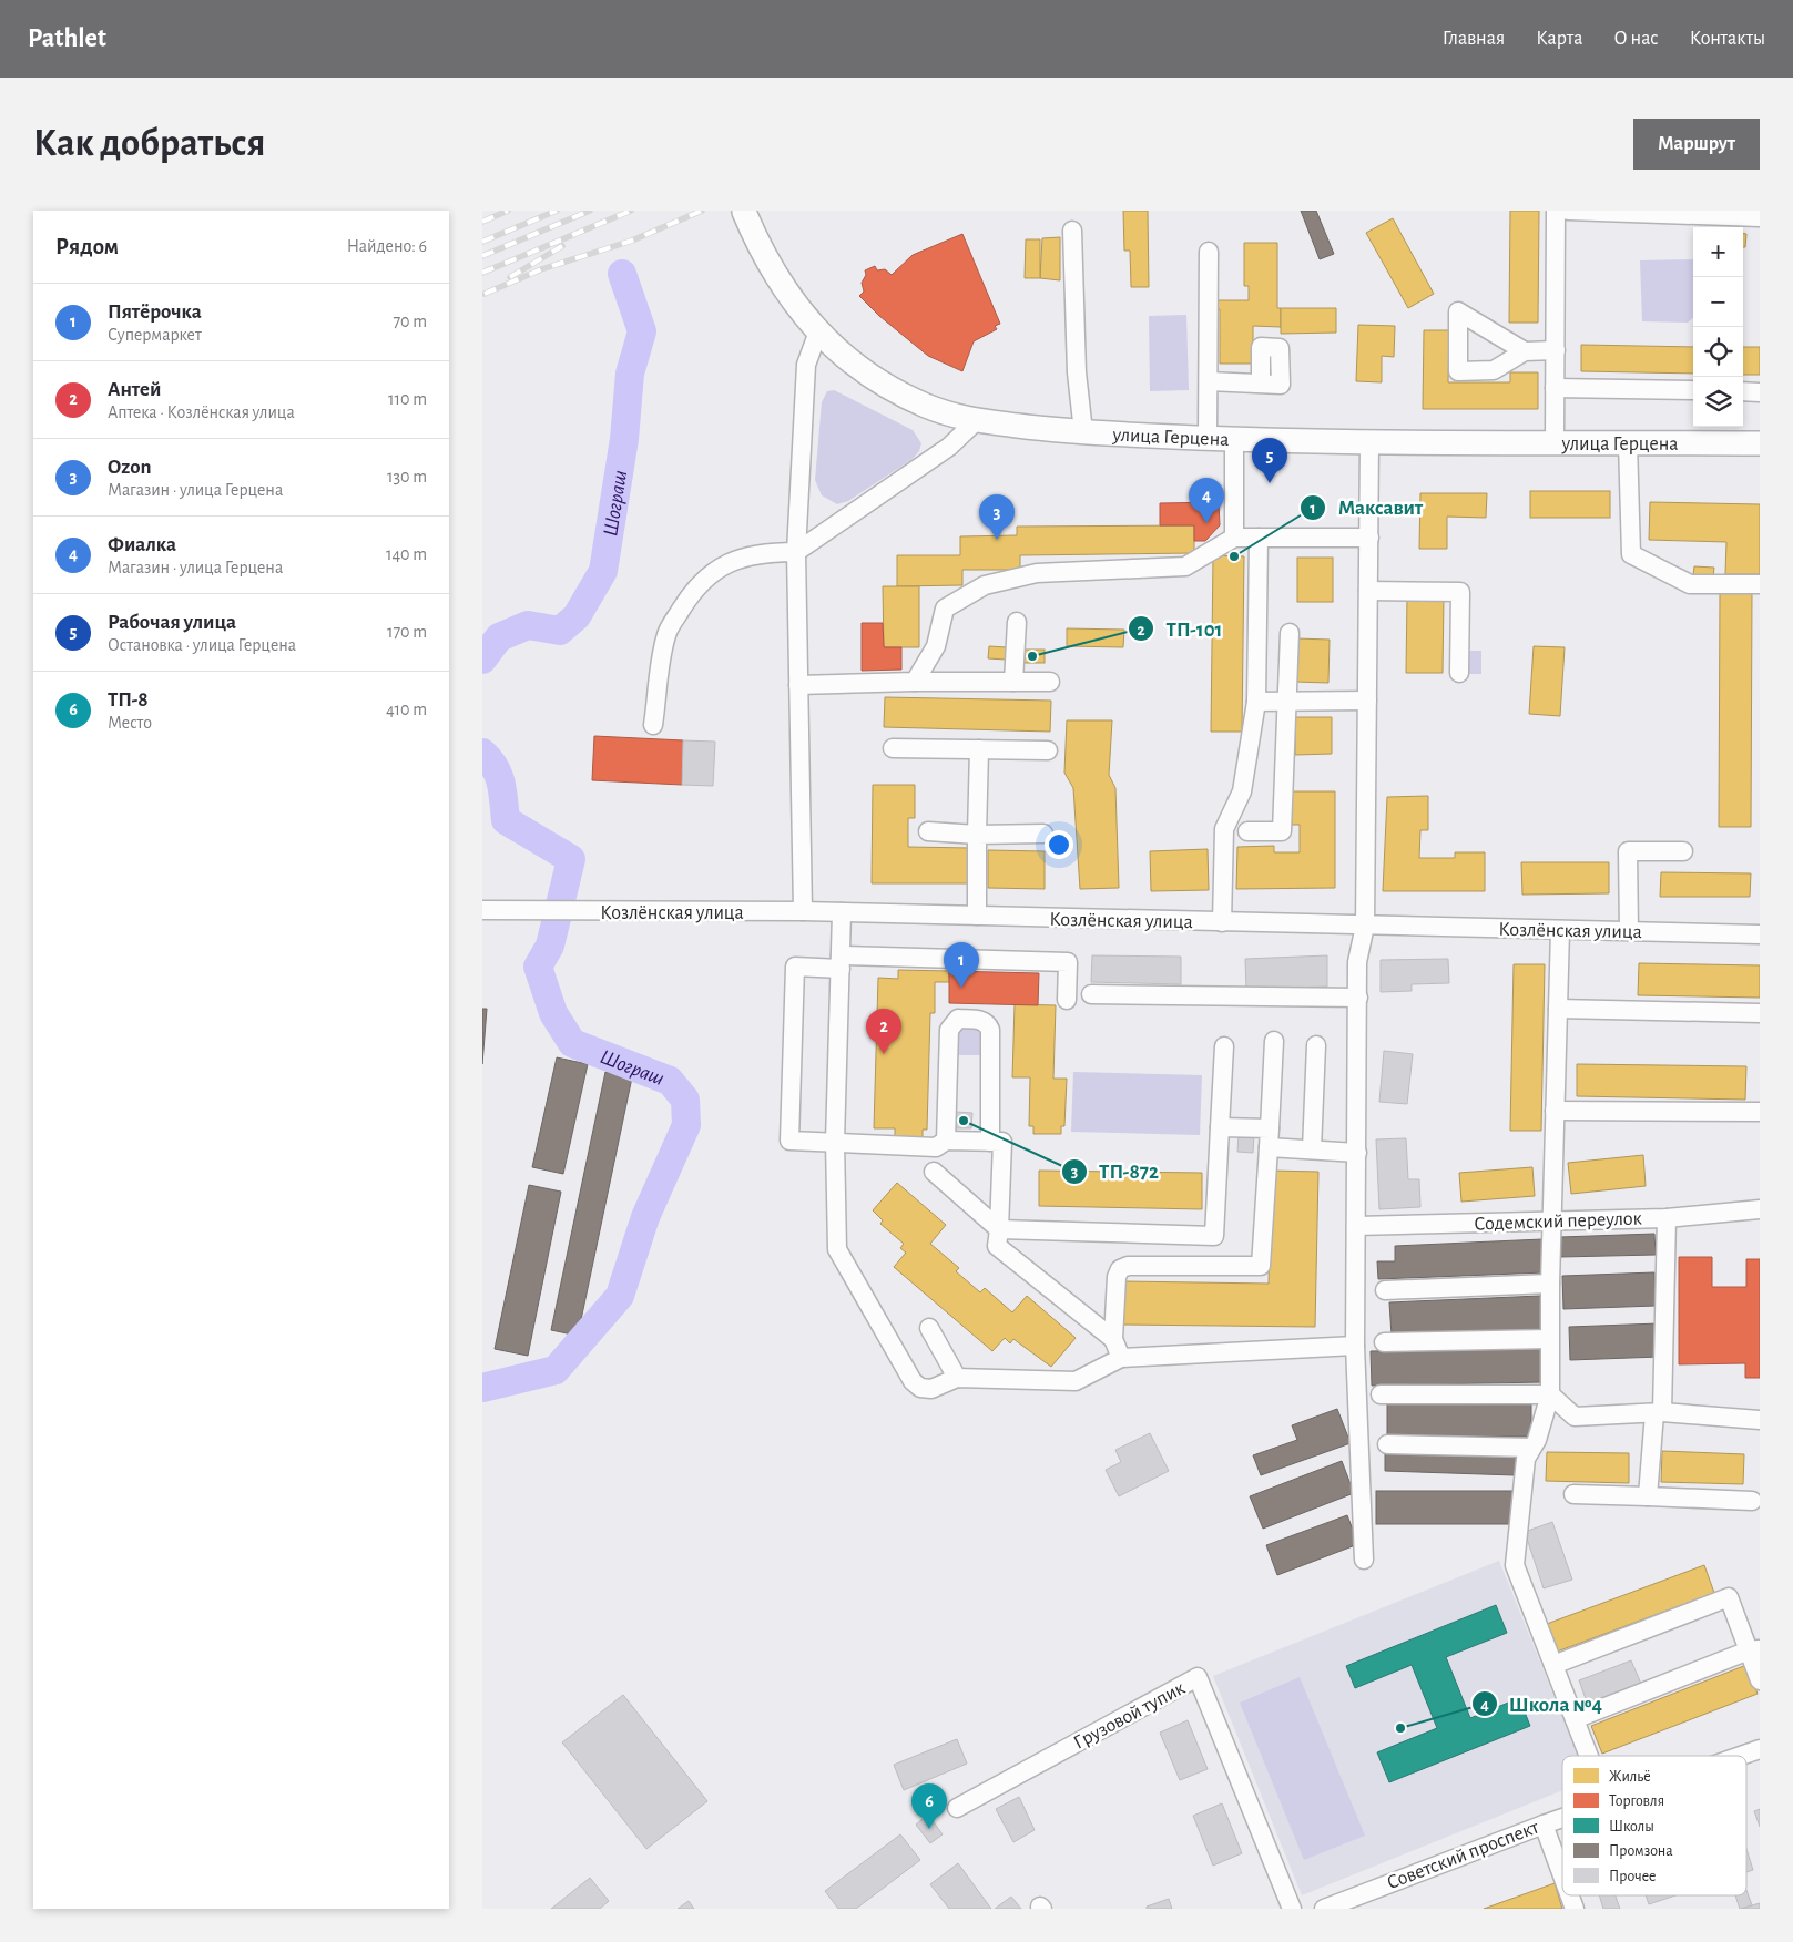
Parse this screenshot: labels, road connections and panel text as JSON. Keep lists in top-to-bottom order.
{
  "streets": {
    "main road": ["улица Герцена"],
    "street": [
      "Козлёнская улица",
      "Содемский переулок",
      "Грузовой тупик",
      "Советский проспект"
    ]
  },
  "water": ["Шограш"],
  "places": [
    "Максавит",
    "ТП-101",
    "ТП-872",
    "Школа №4"
  ],
  "legend": [
    "Жильё",
    "Торговля",
    "Школы",
    "Промзона",
    "Прочее"
  ],
  "page": {
    "header": "Pathlet",
    "nav": [
      "Главная",
      "Карта",
      "О нас",
      "Контакты"
    ],
    "buttons": "Маршрут",
    "title": "Как добраться",
    "heading": ["Рядом", "Найдено: 6"],
    "map_buttons": ["+", "−"],
    "list": [
      {
        "mark": "1",
        "name": "Пятёрочка",
        "note": "Супермаркет",
        "value": "70 m"
      },
      {
        "mark": "2",
        "name": "Антей",
        "note": "Аптека · Козлёнская улица",
        "value": "110 m"
      },
      {
        "mark": "3",
        "name": "Ozon",
        "note": "Магазин · улица Герцена",
        "value": "130 m"
      },
      {
        "mark": "4",
        "name": "Фиалка",
        "note": "Магазин · улица Герцена",
        "value": "140 m"
      },
      {
        "mark": "5",
        "name": "Рабочая улица",
        "note": "Остановка · улица Герцена",
        "value": "170 m"
      },
      {
        "mark": "6",
        "name": "ТП-8",
        "note": "Место",
        "value": "410 m"
      }
    ],
    "pins": [
      "5",
      "4",
      "3",
      "1",
      "2",
      "6"
    ]
  }
}
